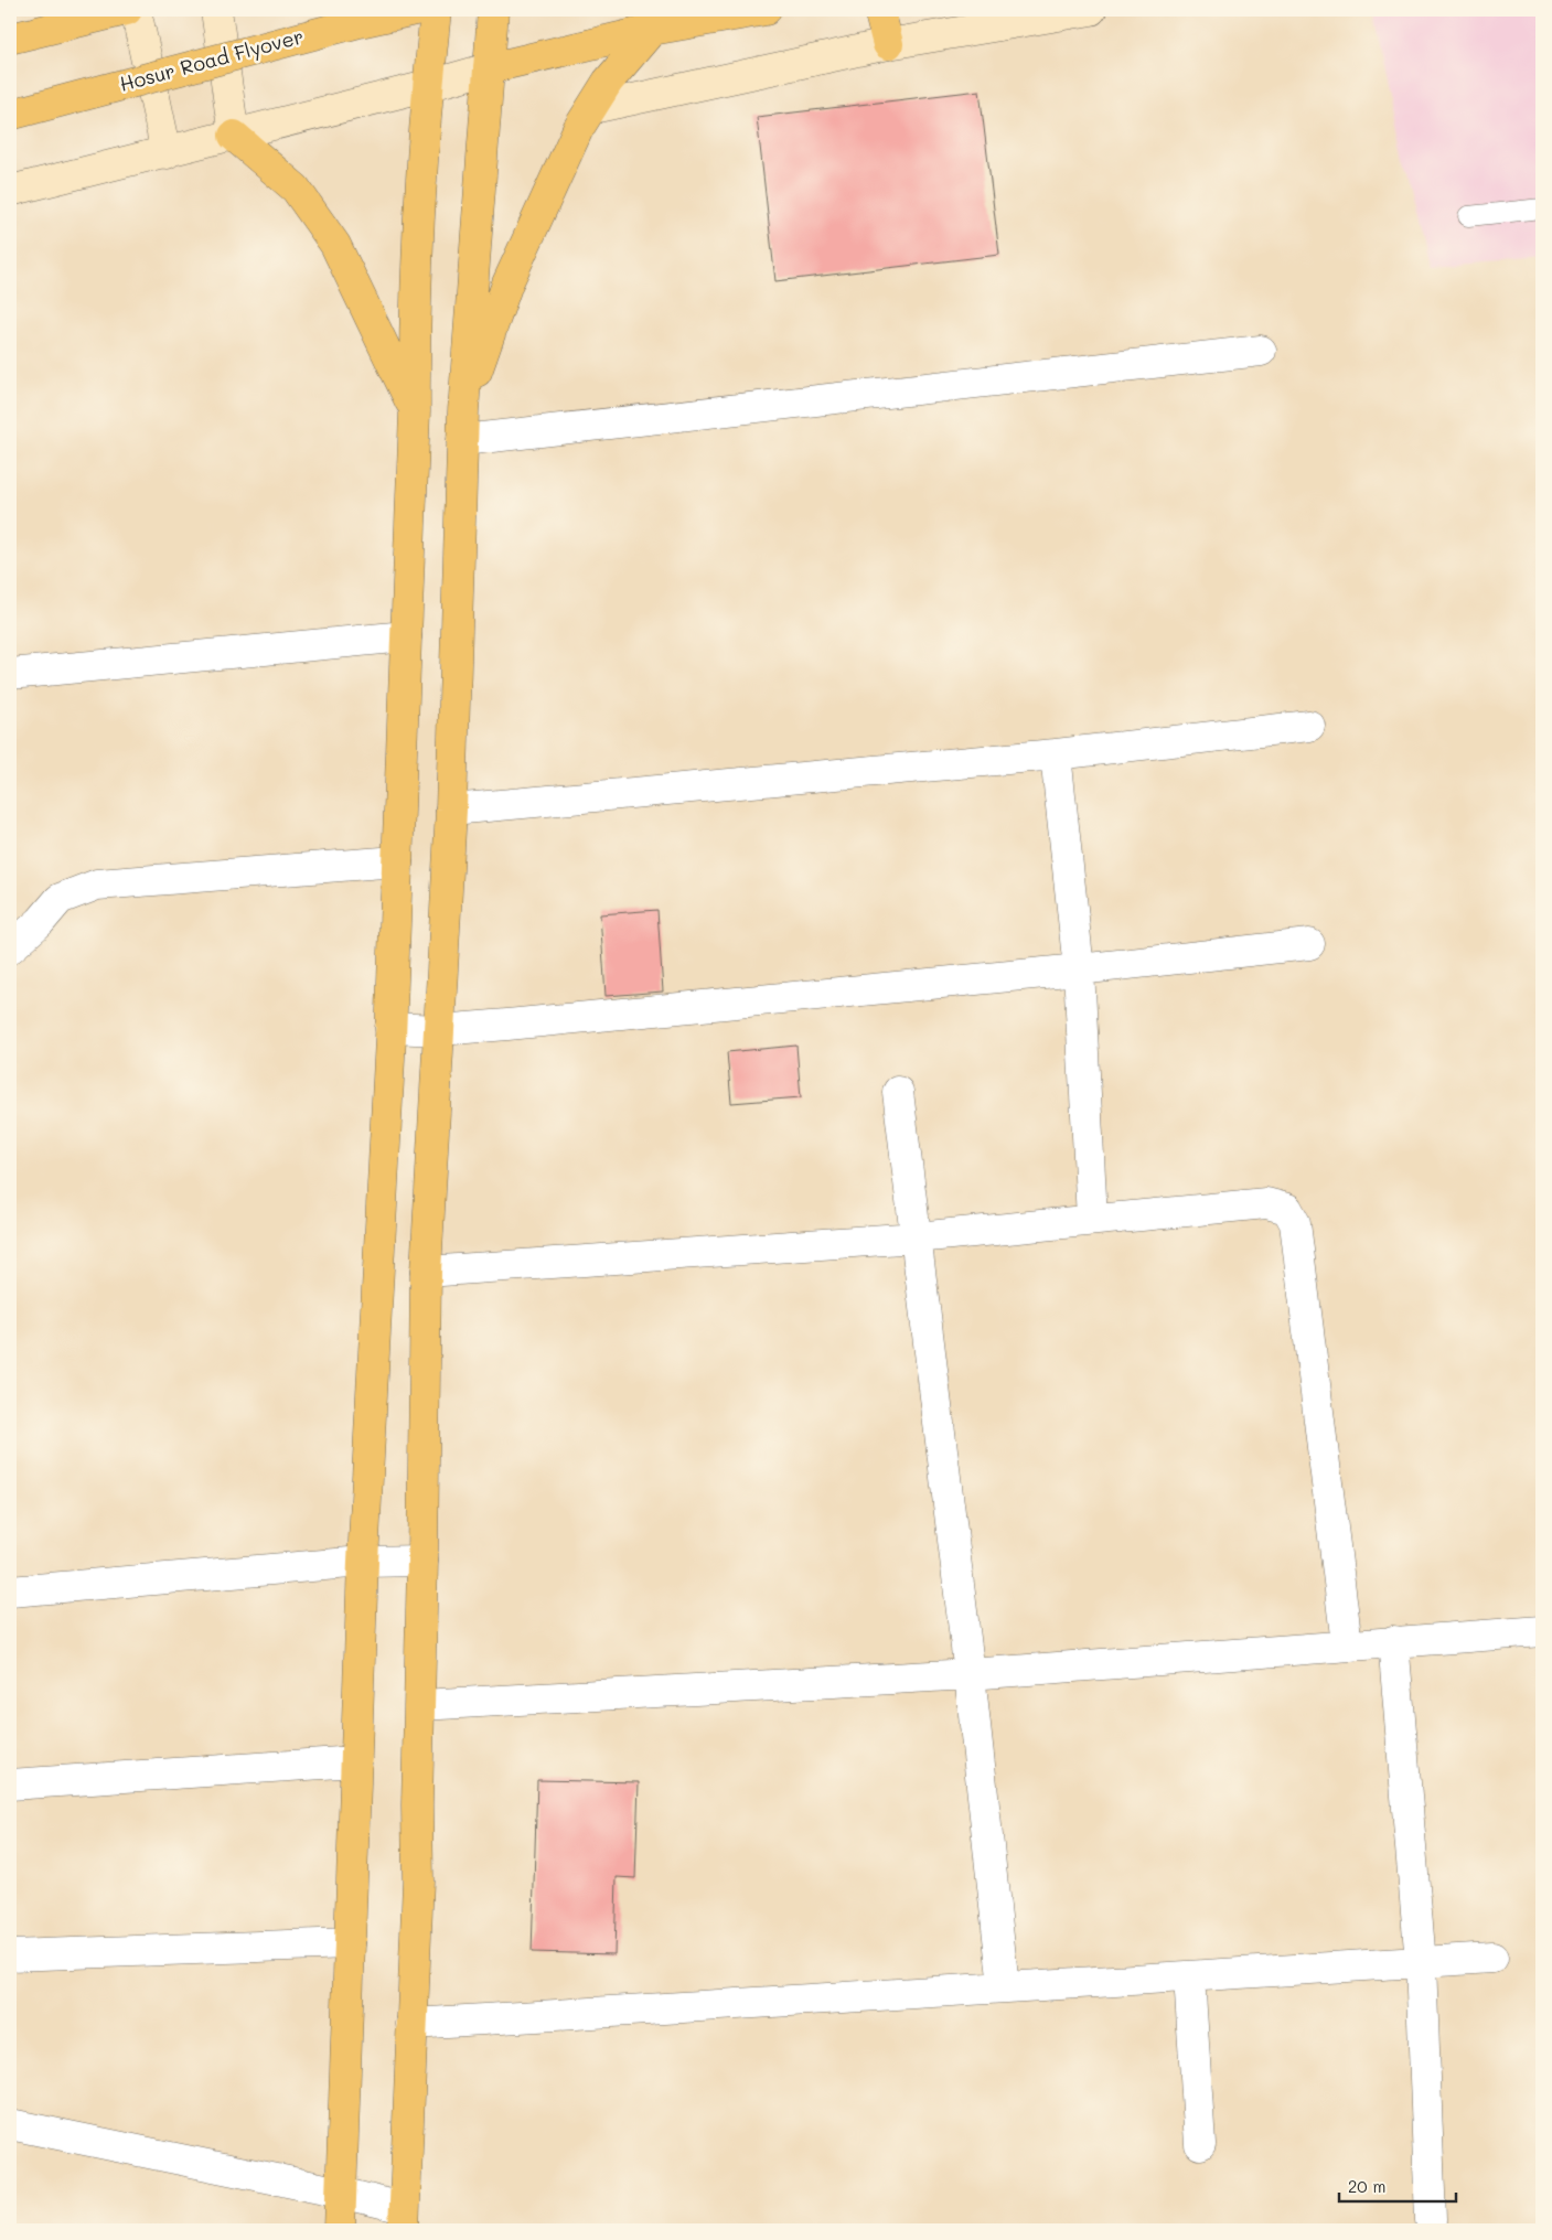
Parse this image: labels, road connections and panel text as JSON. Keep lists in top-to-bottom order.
{
  "streets": {
    "main road": ["Hosur Road Flyover"]
  },
  "scale_bar": "20 m"
}
